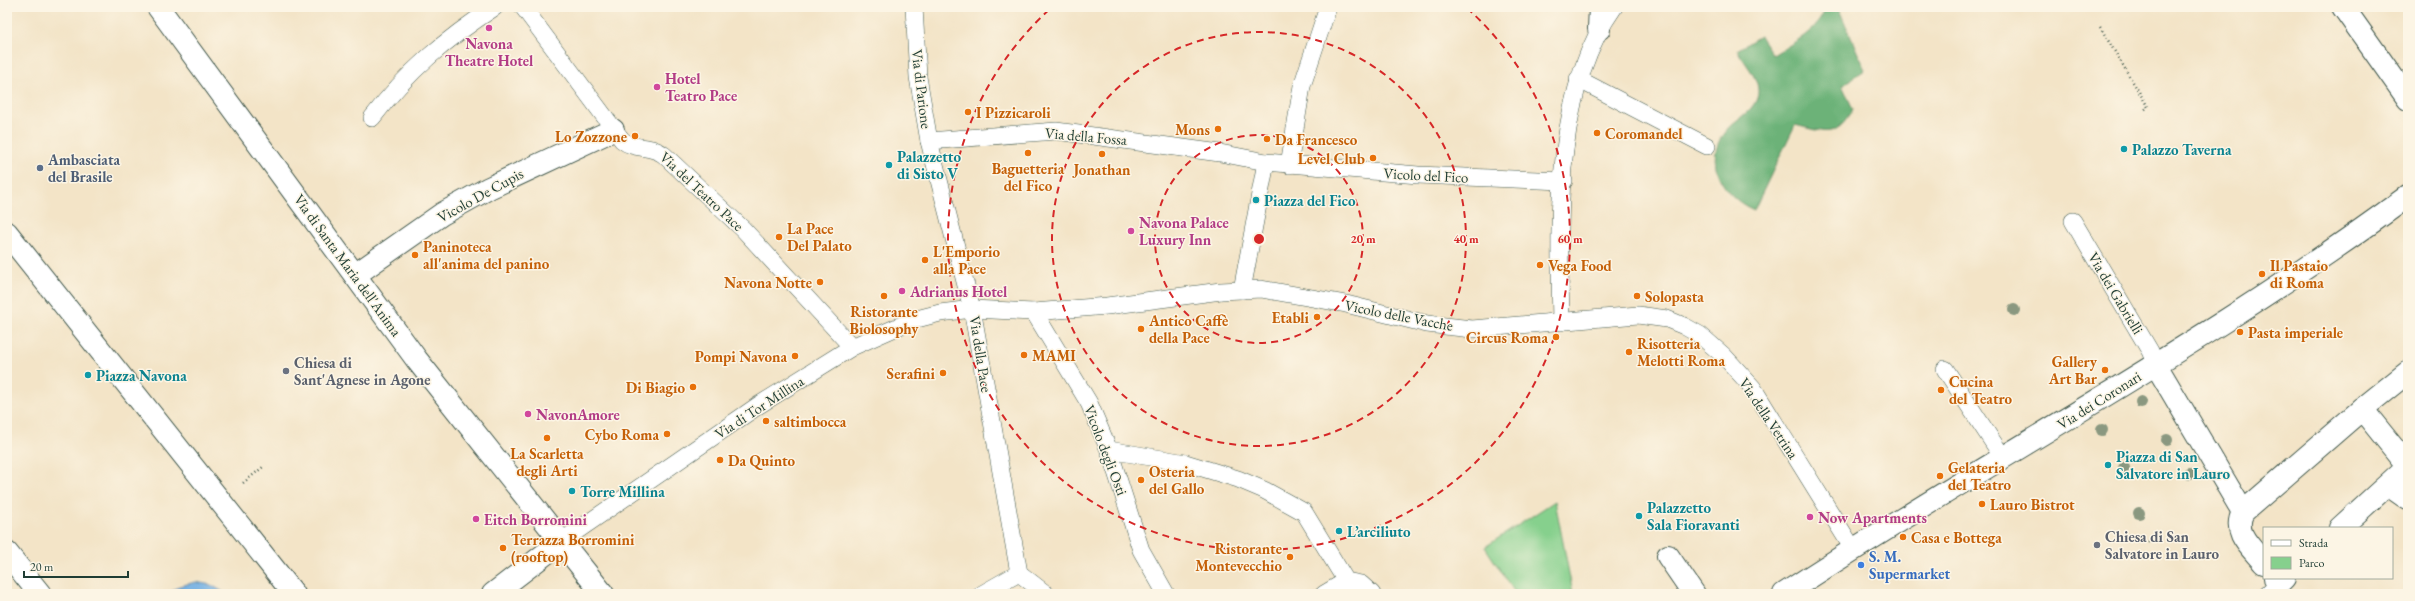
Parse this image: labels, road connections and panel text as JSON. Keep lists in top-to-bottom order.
{
  "streets": {
    "street": ["Vicolo De Cupis", "Via di Santa Maria dell'Anima", "Via dei Coronari"],
    "lane": [
      "Via di Parione",
      "Via della Fossa",
      "Vicolo del Fico",
      "Via del Teatro Pace",
      "Via dei Gabrielli",
      "Vicolo delle Vacche",
      "Via della Pace",
      "Via di Tor Millina",
      "Via della Vetrina",
      "Vicolo degli Osti"
    ]
  },
  "crossings": [
    ["Via di Parione", "Via della Fossa"],
    ["Via di Parione", "Via della Pace"],
    ["Via di Parione", "Via di Tor Millina"],
    ["Via del Teatro Pace", "Vicolo De Cupis"],
    ["Via del Teatro Pace", "Via di Tor Millina"],
    ["Vicolo De Cupis", "Via di Santa Maria dell'Anima"],
    ["Via di Santa Maria dell'Anima", "Via di Tor Millina"],
    ["Via dei Gabrielli", "Via dei Coronari"],
    ["Vicolo delle Vacche", "Via della Pace"],
    ["Vicolo delle Vacche", "Via della Vetrina"],
    ["Via della Pace", "Via di Tor Millina"],
    ["Via della Pace", "Vicolo degli Osti"],
    ["Via dei Coronari", "Via della Vetrina"]
  ],
  "places": [
    "Navona Theatre Hotel",
    "Hotel Teatro Pace",
    "I Pizzicaroli",
    "Mons",
    "Coromandel",
    "Lo Zozzone",
    "Da Francesco",
    "Palazzo Taverna",
    "Baguetteria del Fico",
    "Jonathan",
    "Level Club",
    "Palazzetto di Sisto V",
    "Ambasciata del Brasile",
    "Piazza del Fico",
    "Navona Palace Luxury Inn",
    "La Pace Del Palato",
    "Paninoteca all'anima del panino",
    "L'Emporio alla Pace",
    "Vega Food",
    "Il Pastaio di Roma",
    "Navona Notte",
    "Adrianus Hotel",
    "Ristorante Biolosophy",
    "Solopasta",
    "Etabli",
    "Antico Caffè della Pace",
    "Pasta imperiale",
    "Circus Roma",
    "Risotteria Melotti Roma",
    "MAMI",
    "Pompi Navona",
    "Gallery Art Bar",
    "Chiesa di Sant'Agnese in Agone",
    "Serafini",
    "Piazza Navona",
    "Di Biagio",
    "Cucina del Teatro",
    "NavonAmore",
    "saltimbocca",
    "Cybo Roma",
    "La Scarletta degli Arti",
    "Da Quinto",
    "Piazza di San Salvatore in Lauro",
    "Gelateria del Teatro",
    "Osteria del Gallo",
    "Torre Millina",
    "Lauro Bistrot",
    "Palazzetto Sala Fioravanti",
    "Now Apartments",
    "Eitch Borromini",
    "L’arciliuto",
    "Casa e Bottega",
    "Chiesa di San Salvatore in Lauro",
    "Terrazza Borromini (rooftop)",
    "Ristorante Montevecchio",
    "S. M. Supermarket"
  ],
  "legend": ["Strada", "Parco"],
  "scale_bar": "20 m",
  "rings": ["20 m", "40 m", "60 m"]
}
